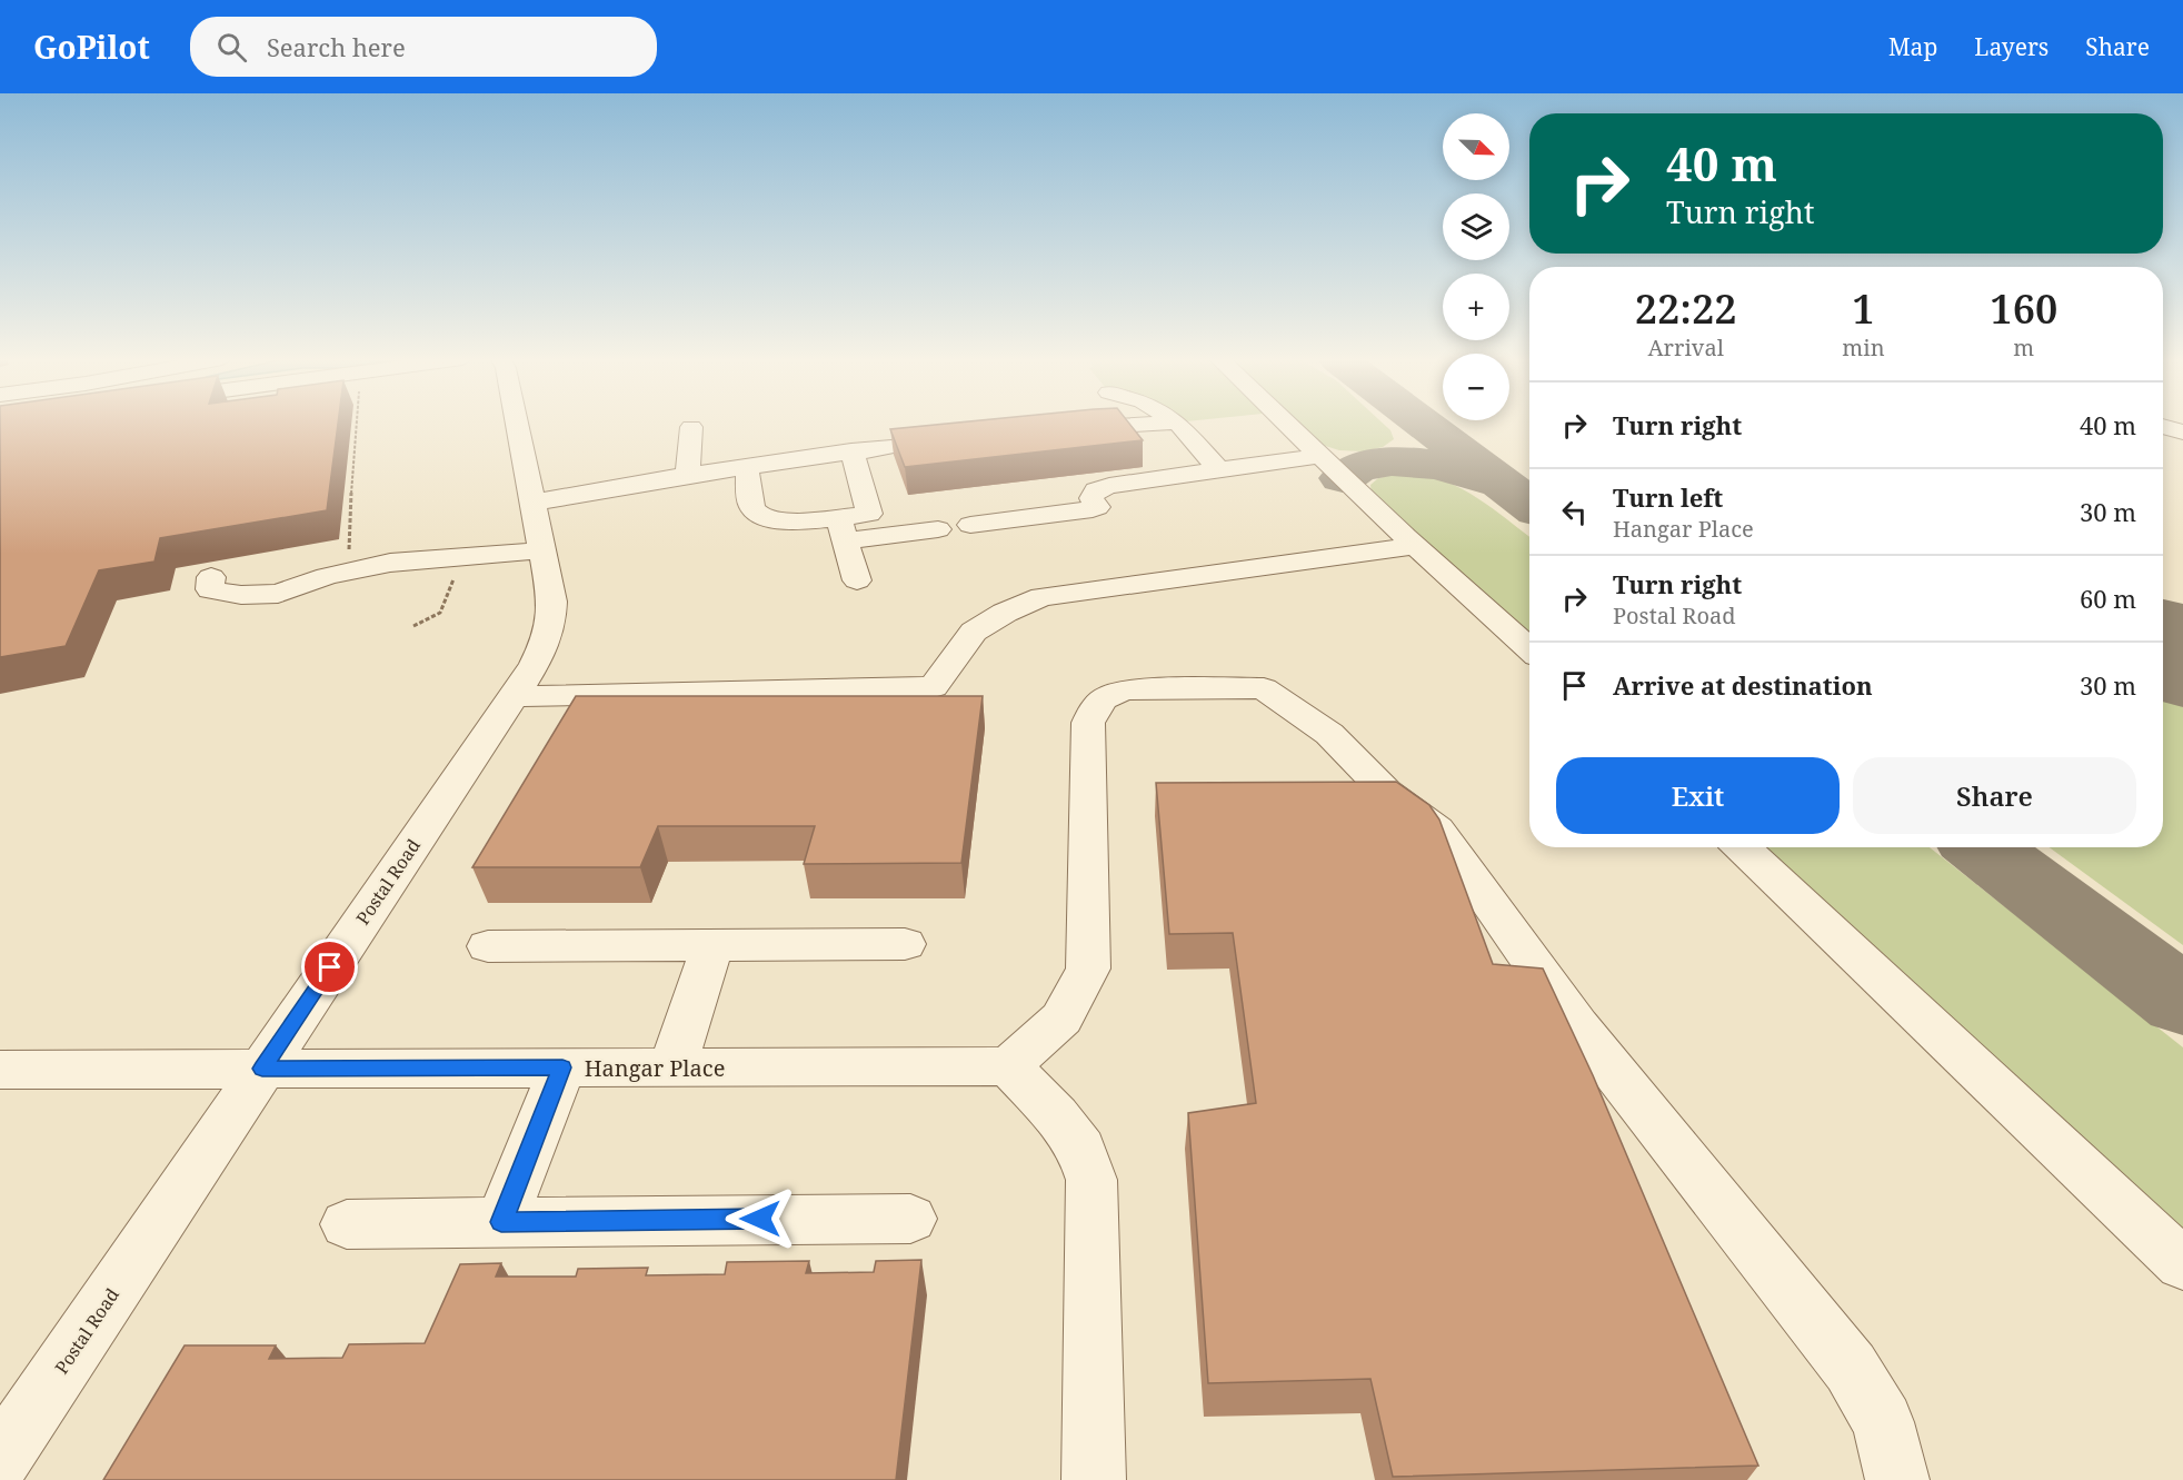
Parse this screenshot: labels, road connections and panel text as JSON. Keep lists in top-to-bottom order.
{
  "streets": {
    "street": ["Postal Road", "Hangar Place"]
  },
  "crossings": [
    ["Postal Road", "Hangar Place"]
  ],
  "north": "bottom right",
  "page": {
    "header": "GoPilot",
    "search": "Search here",
    "nav": ["Map", "Layers", "Share"],
    "map_buttons": ["+", "−"],
    "turn": ["40 m", "Turn right"],
    "eta": [
      "22:22",
      "Arrival",
      "1",
      "min",
      "160",
      "m"
    ],
    "list": [
      {
        "name": "Turn right",
        "value": "40 m"
      },
      {
        "name": "Turn left",
        "note": "Hangar Place",
        "value": "30 m"
      },
      {
        "name": "Turn right",
        "note": "Postal Road",
        "value": "60 m"
      },
      {
        "name": "Arrive at destination",
        "value": "30 m"
      }
    ],
    "buttons": ["Exit", "Share"]
  }
}
